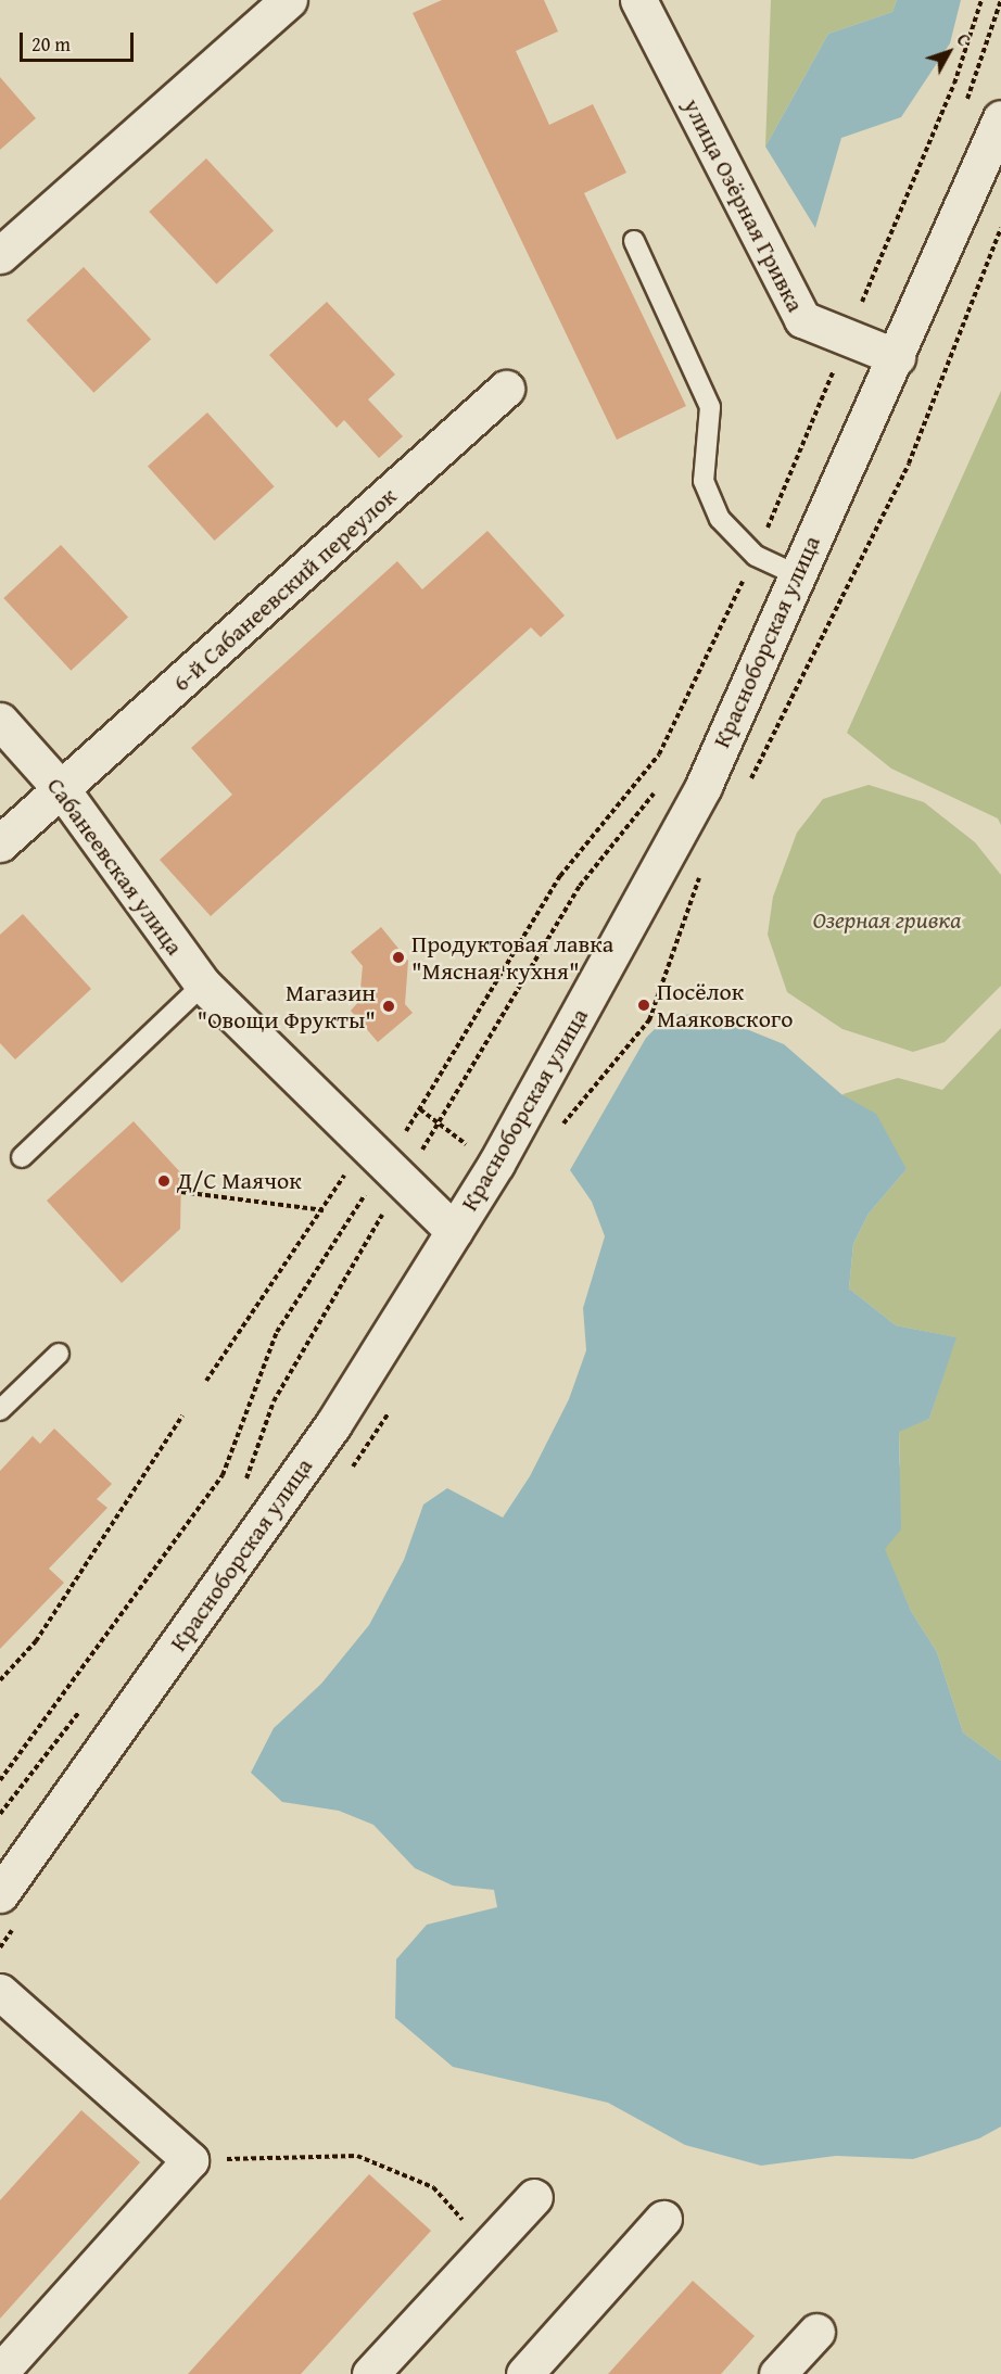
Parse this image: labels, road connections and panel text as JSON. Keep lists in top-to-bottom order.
{
  "streets": {
    "street": [
      "улица Озёрная Гривка",
      "6-й Сабанеевский переулок",
      "Красноборская улица",
      "Сабанеевская улица"
    ]
  },
  "crossings": [
    ["улица Озёрная Гривка", "Красноборская улица"],
    ["6-й Сабанеевский переулок", "Сабанеевская улица"],
    ["Красноборская улица", "Сабанеевская улица"]
  ],
  "parks": ["Озерная гривка"],
  "places": [
    "Продуктовая лавка \"Мясная кухня\"",
    "Посёлок Маяковского",
    "Магазин \"Овощи Фрукты\"",
    "Д/С Маячок"
  ],
  "scale_bar": "20 m",
  "north": "top right"
}
